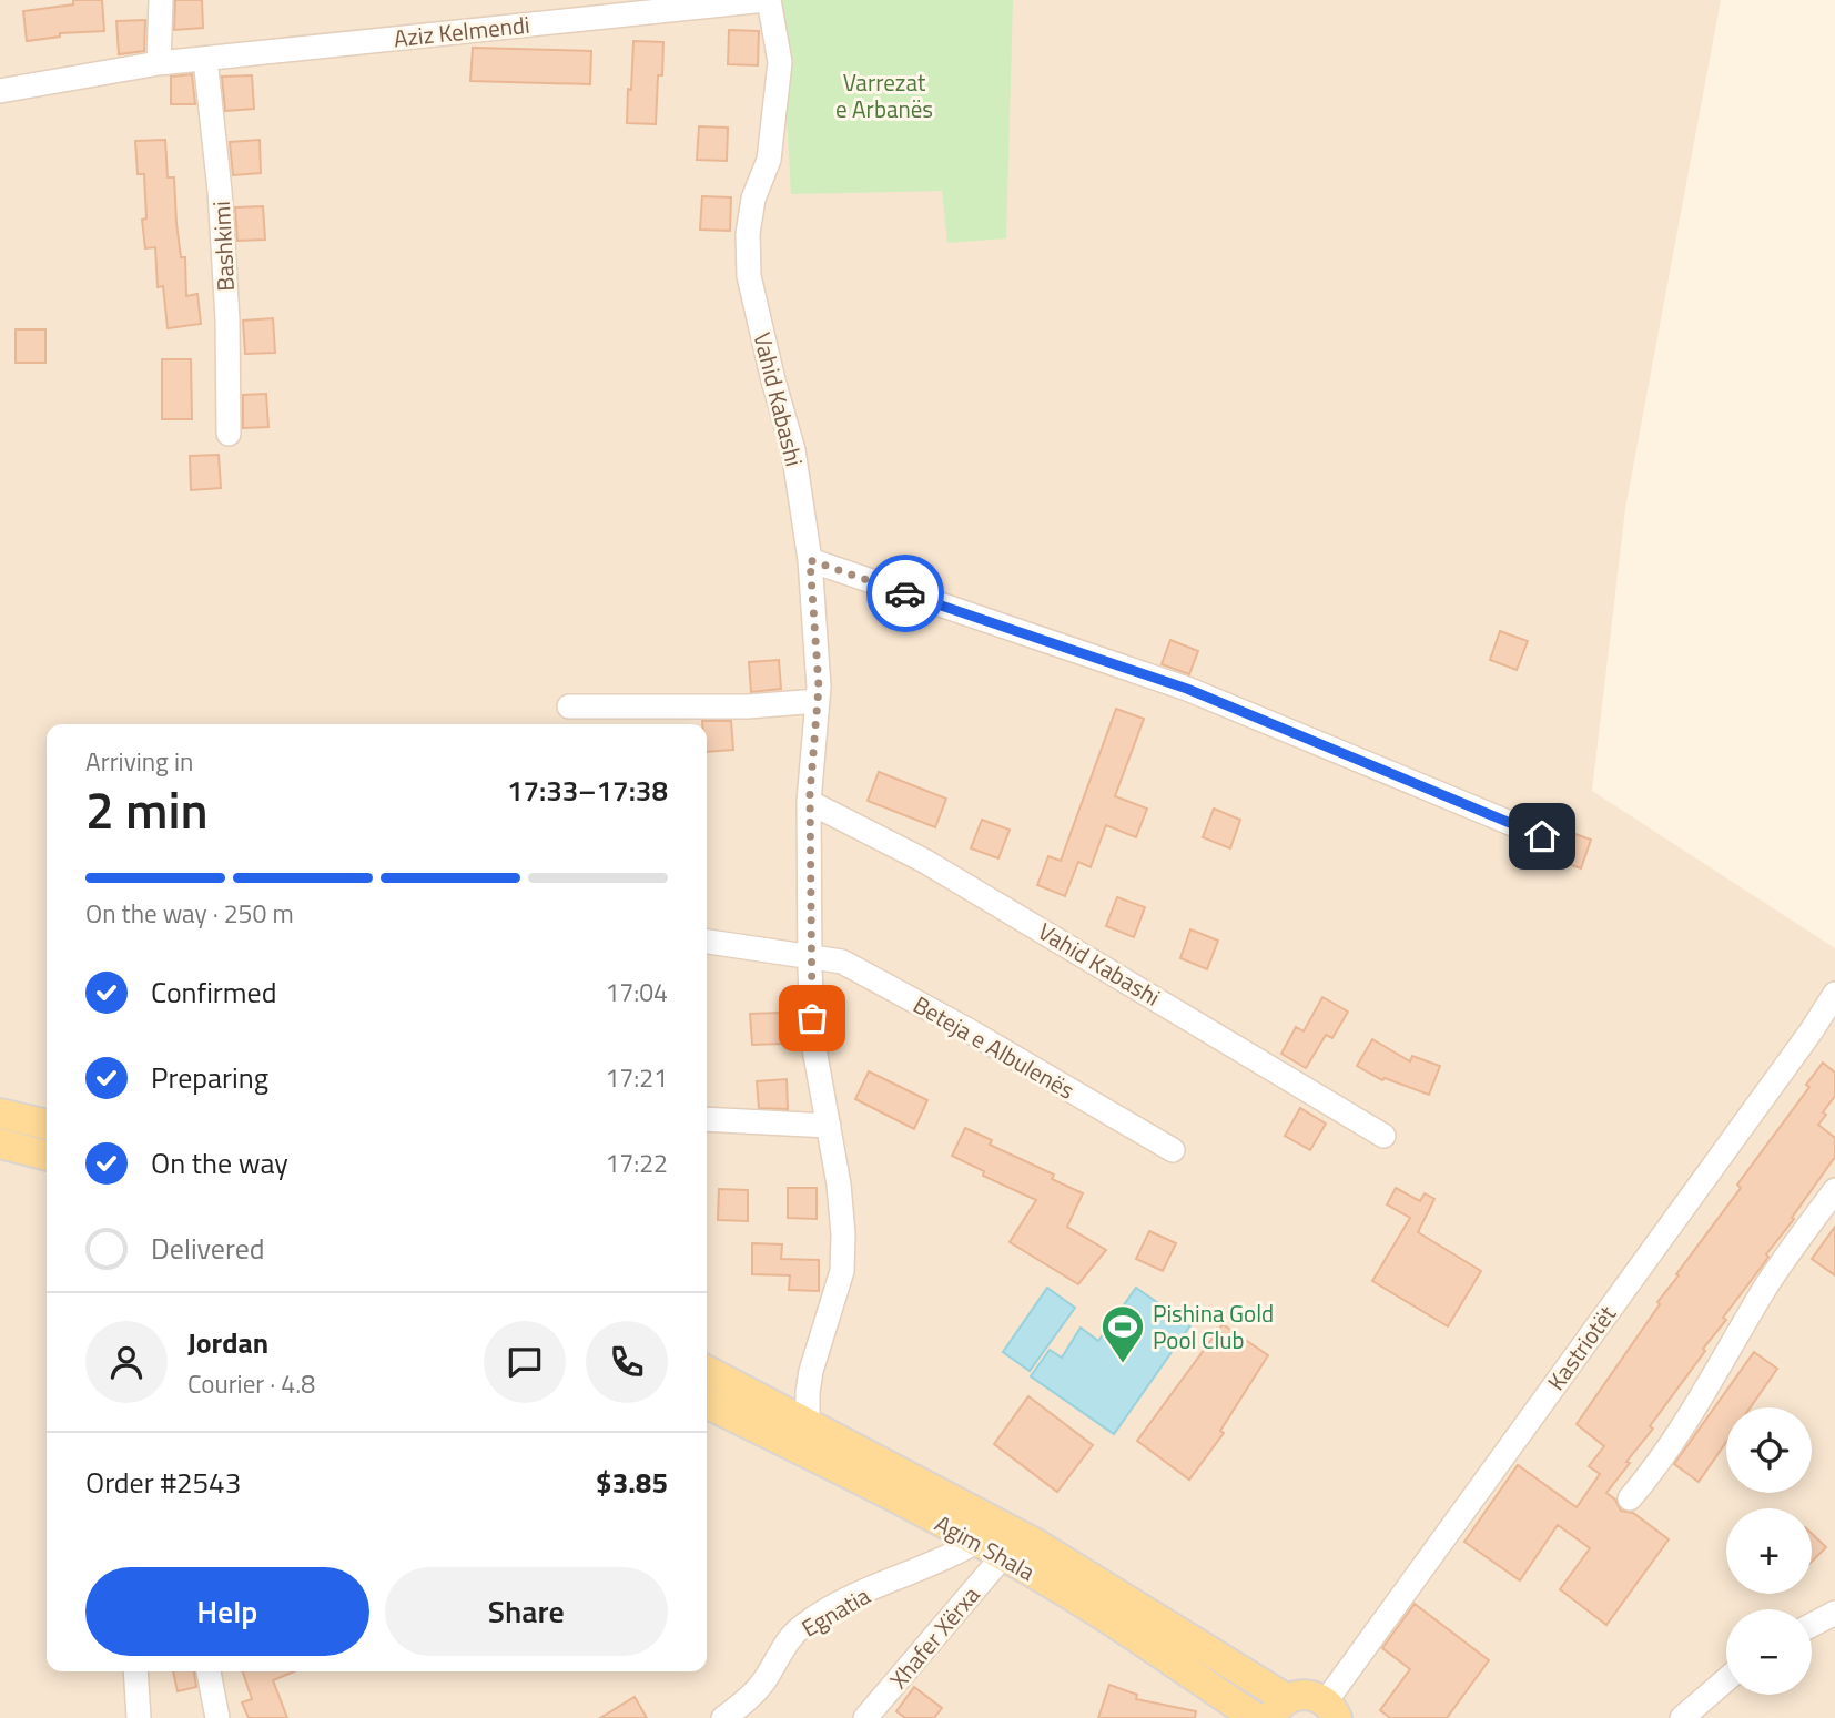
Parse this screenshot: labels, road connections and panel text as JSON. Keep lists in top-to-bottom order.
{
  "streets": {
    "main road": ["Agim Shala"],
    "street": [
      "Aziz Kelmendi",
      "Bashkimi",
      "Vahid Kabashi",
      "Beteja e Albulenës",
      "Kastriotët",
      "Egnatia",
      "Xhafer Xërxa"
    ]
  },
  "crossings": [
    ["Aziz Kelmendi", "Bashkimi"],
    ["Aziz Kelmendi", "Vahid Kabashi"],
    ["Vahid Kabashi", "Beteja e Albulenës"],
    ["Agim Shala", "Egnatia"],
    ["Agim Shala", "Xhafer Xërxa"]
  ],
  "parks": ["Varrezat e Arbanës"],
  "places": {
    "sports": ["Pishina Gold Pool Club"]
  },
  "page": {
    "heading": ["2 min", "Arriving in", "17:33–17:38"],
    "panel": [
      "Jordan",
      "Courier · 4.8",
      "Order #2543",
      "$3.85"
    ],
    "bar": "On the way · 250 m",
    "list": [
      ["Confirmed", "17:04"],
      ["Preparing", "17:21"],
      ["On the way", "17:22"],
      "Delivered"
    ],
    "map_buttons": ["+", "−"],
    "buttons": ["Help", "Share"]
  }
}
